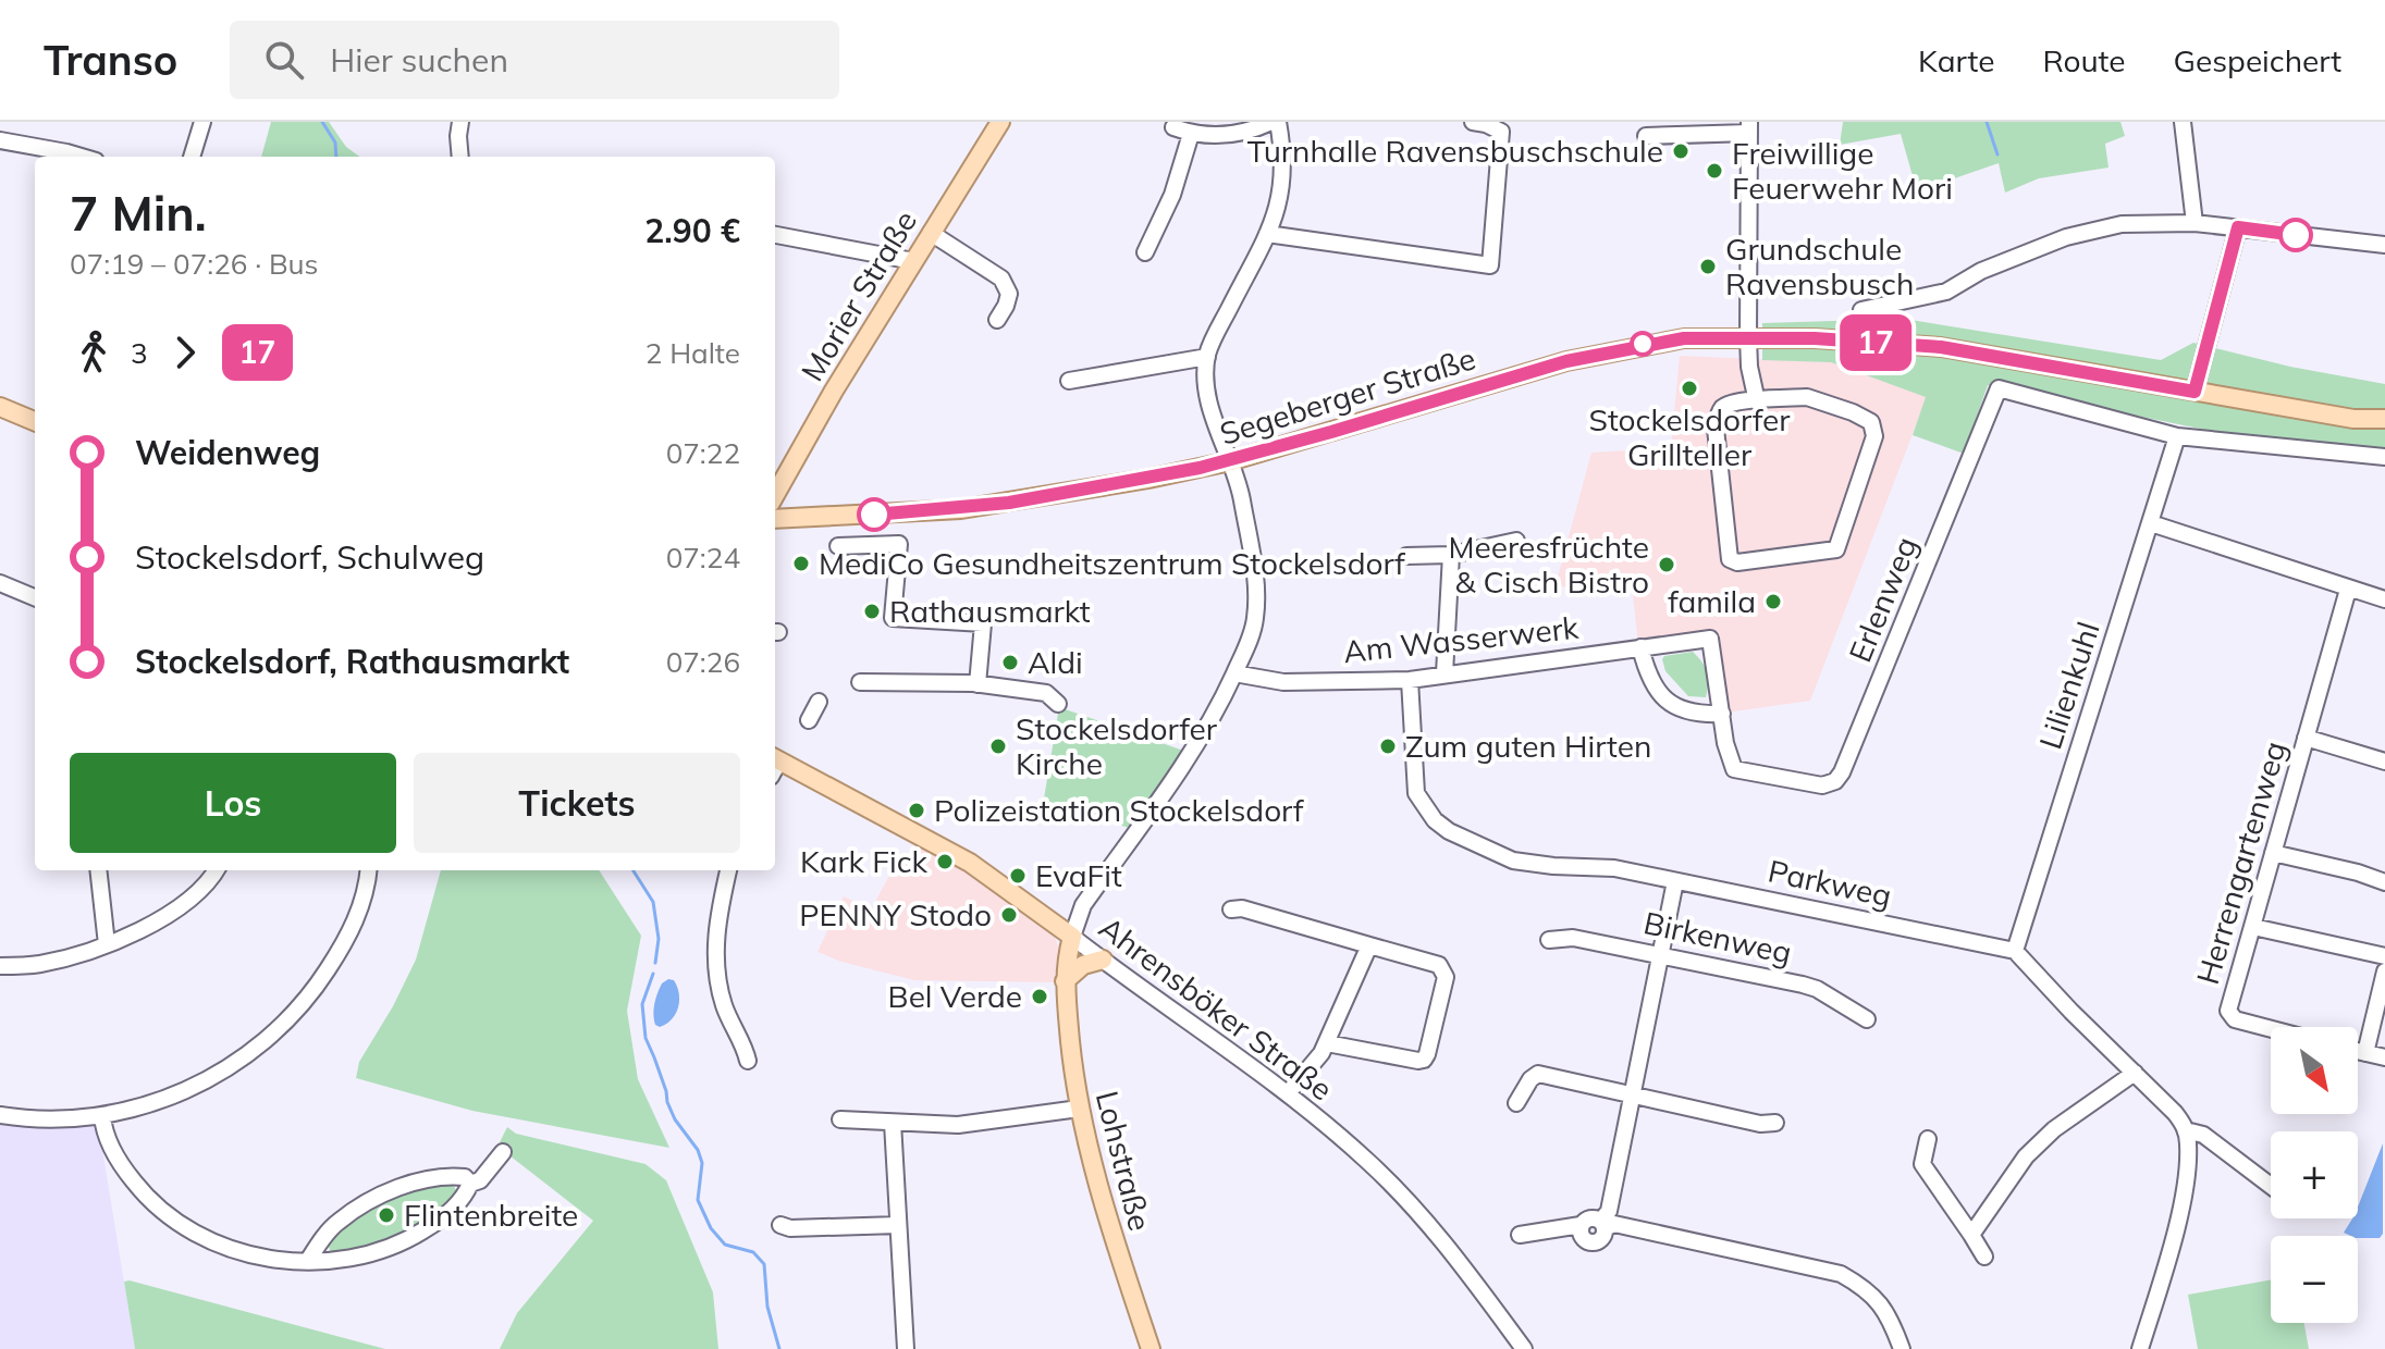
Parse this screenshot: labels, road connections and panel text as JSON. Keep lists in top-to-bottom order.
{
  "streets": {
    "main road": [
      "Morier Straße",
      "Segeberger Straße",
      "Ahrensböker Straße",
      "Lohstraße"
    ],
    "street": [
      "Erlenweg",
      "Am Wasserwerk",
      "Lilienkuhl",
      "Herrengartenweg",
      "Parkweg",
      "Birkenweg"
    ]
  },
  "crossings": [
    ["Erlenweg", "Am Wasserwerk"],
    ["Erlenweg", "Lilienkuhl"],
    ["Am Wasserwerk", "Parkweg"],
    ["Lilienkuhl", "Parkweg"],
    ["Ahrensböker Straße", "Lohstraße"]
  ],
  "places": [
    "Turnhalle Ravensbuschschule",
    "Freiwillige Feuerwehr Mori",
    "Grundschule Ravensbusch",
    "Stockelsdorfer Grillteller",
    "MediCo Gesundheitszentrum Stockelsdorf",
    "Meeresfrüchte & Cisch Bistro",
    "famila",
    "Rathausmarkt",
    "Aldi",
    "Stockelsdorfer Kirche",
    "Zum guten Hirten",
    "Polizeistation Stockelsdorf",
    "Kark Fick",
    "EvaFit",
    "PENNY Stodo",
    "Bel Verde",
    "Flintenbreite"
  ],
  "lines": ["bus line 17"],
  "north": "bottom right",
  "page": {
    "header": "Transo",
    "search": "Hier suchen",
    "nav": ["Karte", "Route", "Gespeichert"],
    "on_map": "17",
    "heading": ["7 Min.", "07:19 – 07:26 · Bus", "2.90 €"],
    "legs": ["3", "17", "2 Halte"],
    "list": [
      {
        "name": "Weidenweg",
        "value": "07:22"
      },
      {
        "name": "Stockelsdorf, Schulweg",
        "value": "07:24"
      },
      {
        "name": "Stockelsdorf, Rathausmarkt",
        "value": "07:26"
      }
    ],
    "buttons": ["Los", "Tickets"],
    "map_buttons": ["+", "−"]
  }
}
